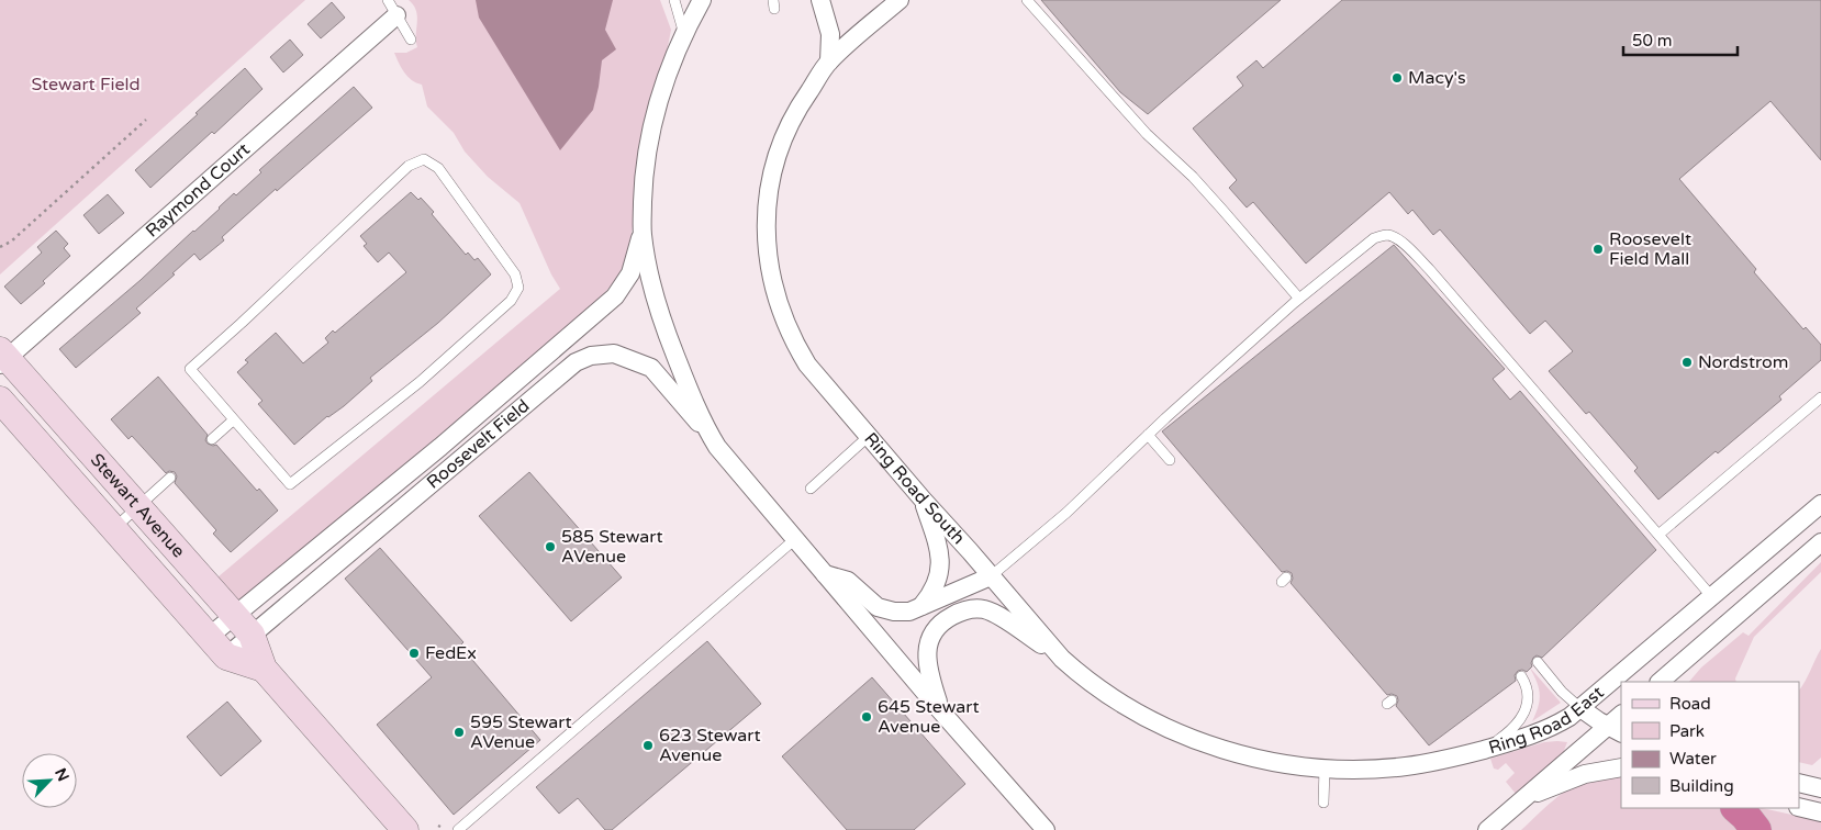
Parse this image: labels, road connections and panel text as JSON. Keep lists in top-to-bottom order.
{
  "streets": {
    "main road": ["Stewart Avenue"],
    "street": [
      "Raymond Court",
      "Roosevelt Field",
      "Ring Road South",
      "Ring Road East"
    ]
  },
  "crossings": [
    ["Raymond Court", "Stewart Avenue"],
    ["Roosevelt Field", "Stewart Avenue"],
    ["Ring Road South", "Ring Road East"]
  ],
  "parks": ["Stewart Field"],
  "places": [
    "Macy's",
    "Roosevelt Field Mall",
    "Nordstrom",
    "585 Stewart AVenue",
    "FedEx",
    "645 Stewart Avenue",
    "595 Stewart AVenue",
    "623 Stewart Avenue"
  ],
  "legend": [
    "Road",
    "Park",
    "Water",
    "Building"
  ],
  "scale_bar": "50 m",
  "north": "top right"
}
